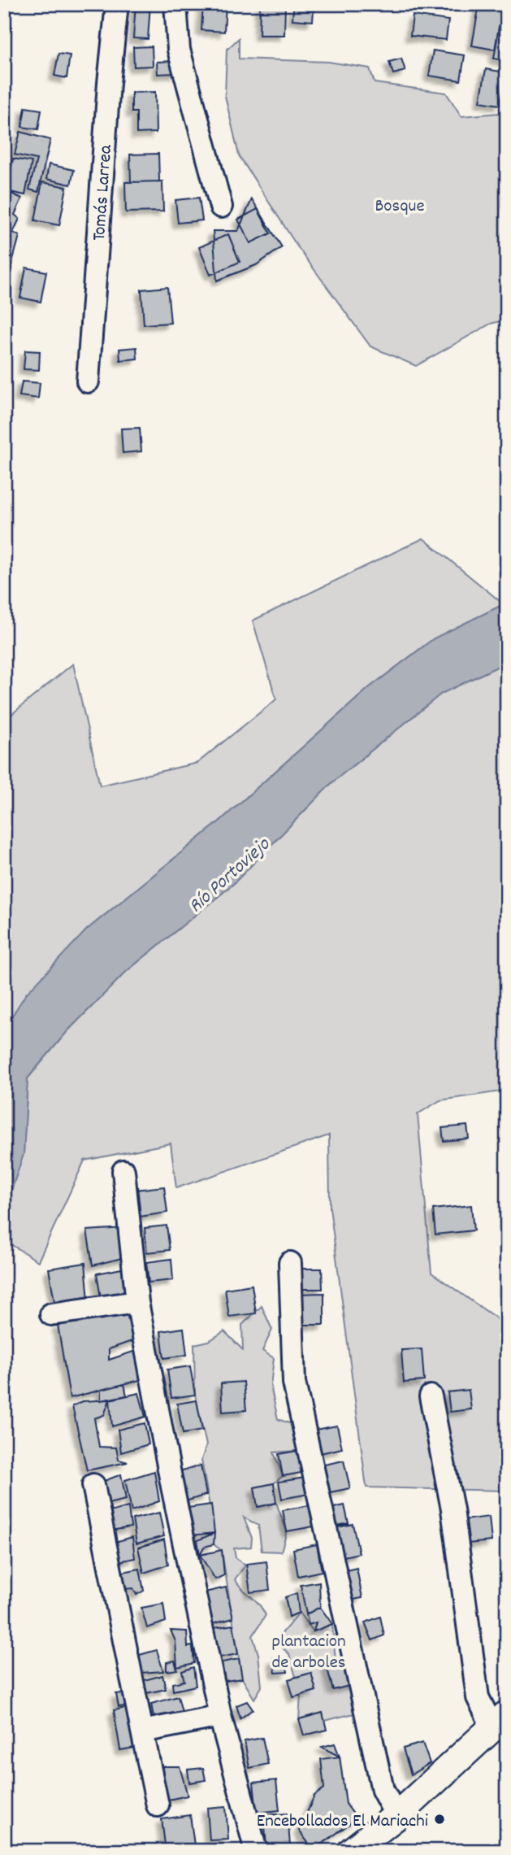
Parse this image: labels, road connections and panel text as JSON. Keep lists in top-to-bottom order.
{
  "streets": {
    "street": ["Tomás Larrea"]
  },
  "water": ["Río Portoviejo"],
  "parks": ["Bosque", "plantacion de arboles"],
  "places": ["Encebollados El Mariachi"]
}
